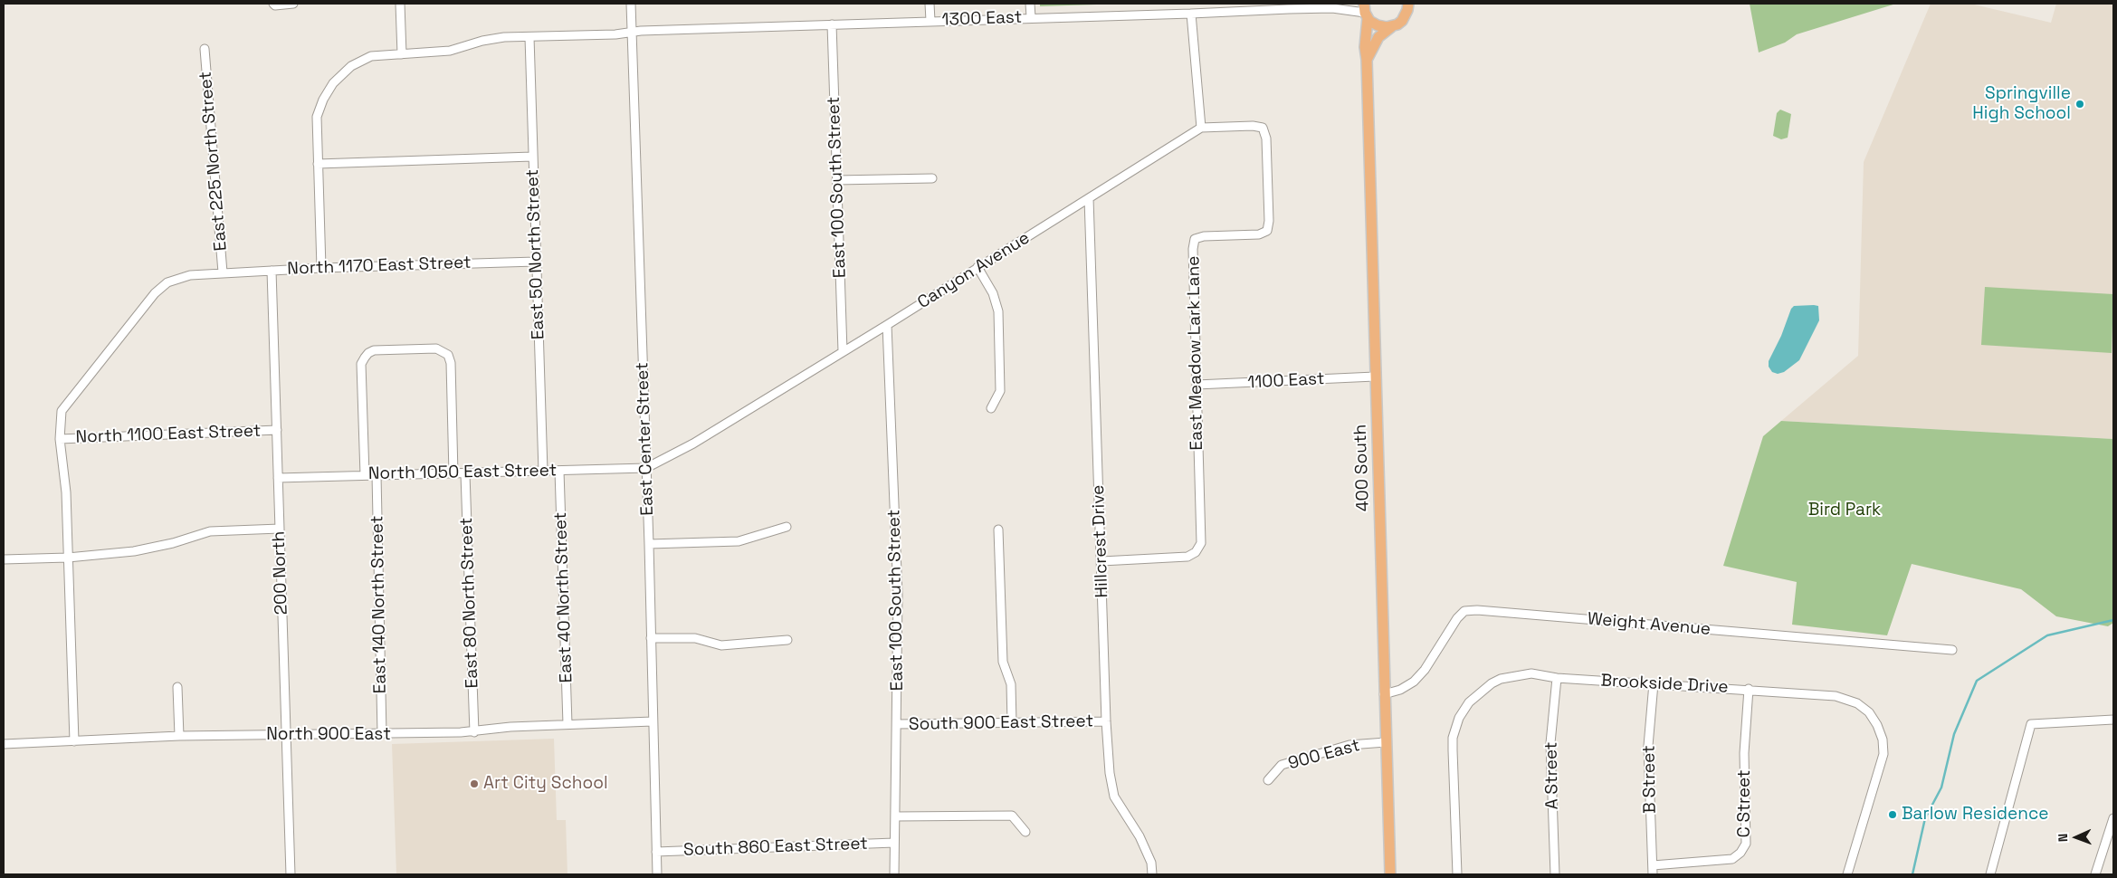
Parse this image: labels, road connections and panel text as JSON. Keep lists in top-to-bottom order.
{
  "streets": {
    "main road": ["400 South"],
    "street": [
      "1300 East",
      "East 225 North Street",
      "East 100 South Street",
      "East 50 North Street",
      "North 1170 East Street",
      "Canyon Avenue",
      "East Meadow Lark Lane",
      "1100 East",
      "North 1100 East Street",
      "East Center Street",
      "North 1050 East Street",
      "Hillcrest Drive",
      "200 North",
      "East 40 North Street",
      "East 80 North Street",
      "East 140 North Street",
      "Weight Avenue",
      "Brookside Drive",
      "South 900 East Street",
      "North 900 East",
      "900 East",
      "A Street",
      "B Street",
      "C Street",
      "South 860 East Street"
    ]
  },
  "crossings": [
    ["1300 East", "East 100 South Street"],
    ["1300 East", "East 50 North Street"],
    ["1300 East", "North 1170 East Street"],
    ["1300 East", "East Center Street"],
    ["1300 East", "400 South"],
    ["East 225 North Street", "North 1170 East Street"],
    ["East 100 South Street", "Canyon Avenue"],
    ["East 100 South Street", "South 900 East Street"],
    ["East 100 South Street", "South 860 East Street"],
    ["East 50 North Street", "North 1170 East Street"],
    ["East 50 North Street", "North 1050 East Street"],
    ["North 1170 East Street", "North 1100 East Street"],
    ["North 1170 East Street", "200 North"],
    ["North 1170 East Street", "North 900 East"],
    ["Canyon Avenue", "East Meadow Lark Lane"],
    ["Canyon Avenue", "East Center Street"],
    ["Canyon Avenue", "North 1050 East Street"],
    ["Canyon Avenue", "Hillcrest Drive"],
    ["East Meadow Lark Lane", "1100 East"],
    ["East Meadow Lark Lane", "Hillcrest Drive"],
    ["1100 East", "400 South"],
    ["North 1100 East Street", "200 North"],
    ["East Center Street", "North 1050 East Street"],
    ["East Center Street", "North 900 East"],
    ["East Center Street", "South 860 East Street"],
    ["400 South", "Weight Avenue"],
    ["400 South", "900 East"],
    ["North 1050 East Street", "200 North"],
    ["North 1050 East Street", "East 40 North Street"],
    ["North 1050 East Street", "East 80 North Street"],
    ["North 1050 East Street", "East 140 North Street"],
    ["Hillcrest Drive", "South 900 East Street"],
    ["200 North", "North 900 East"],
    ["East 40 North Street", "North 900 East"],
    ["East 80 North Street", "North 900 East"],
    ["East 140 North Street", "North 900 East"],
    ["Brookside Drive", "A Street"],
    ["Brookside Drive", "B Street"],
    ["Brookside Drive", "C Street"],
    ["B Street", "C Street"]
  ],
  "parks": ["Bird Park"],
  "places": ["Springville High School", "Art City School", "Barlow Residence"],
  "north": "left"
}
